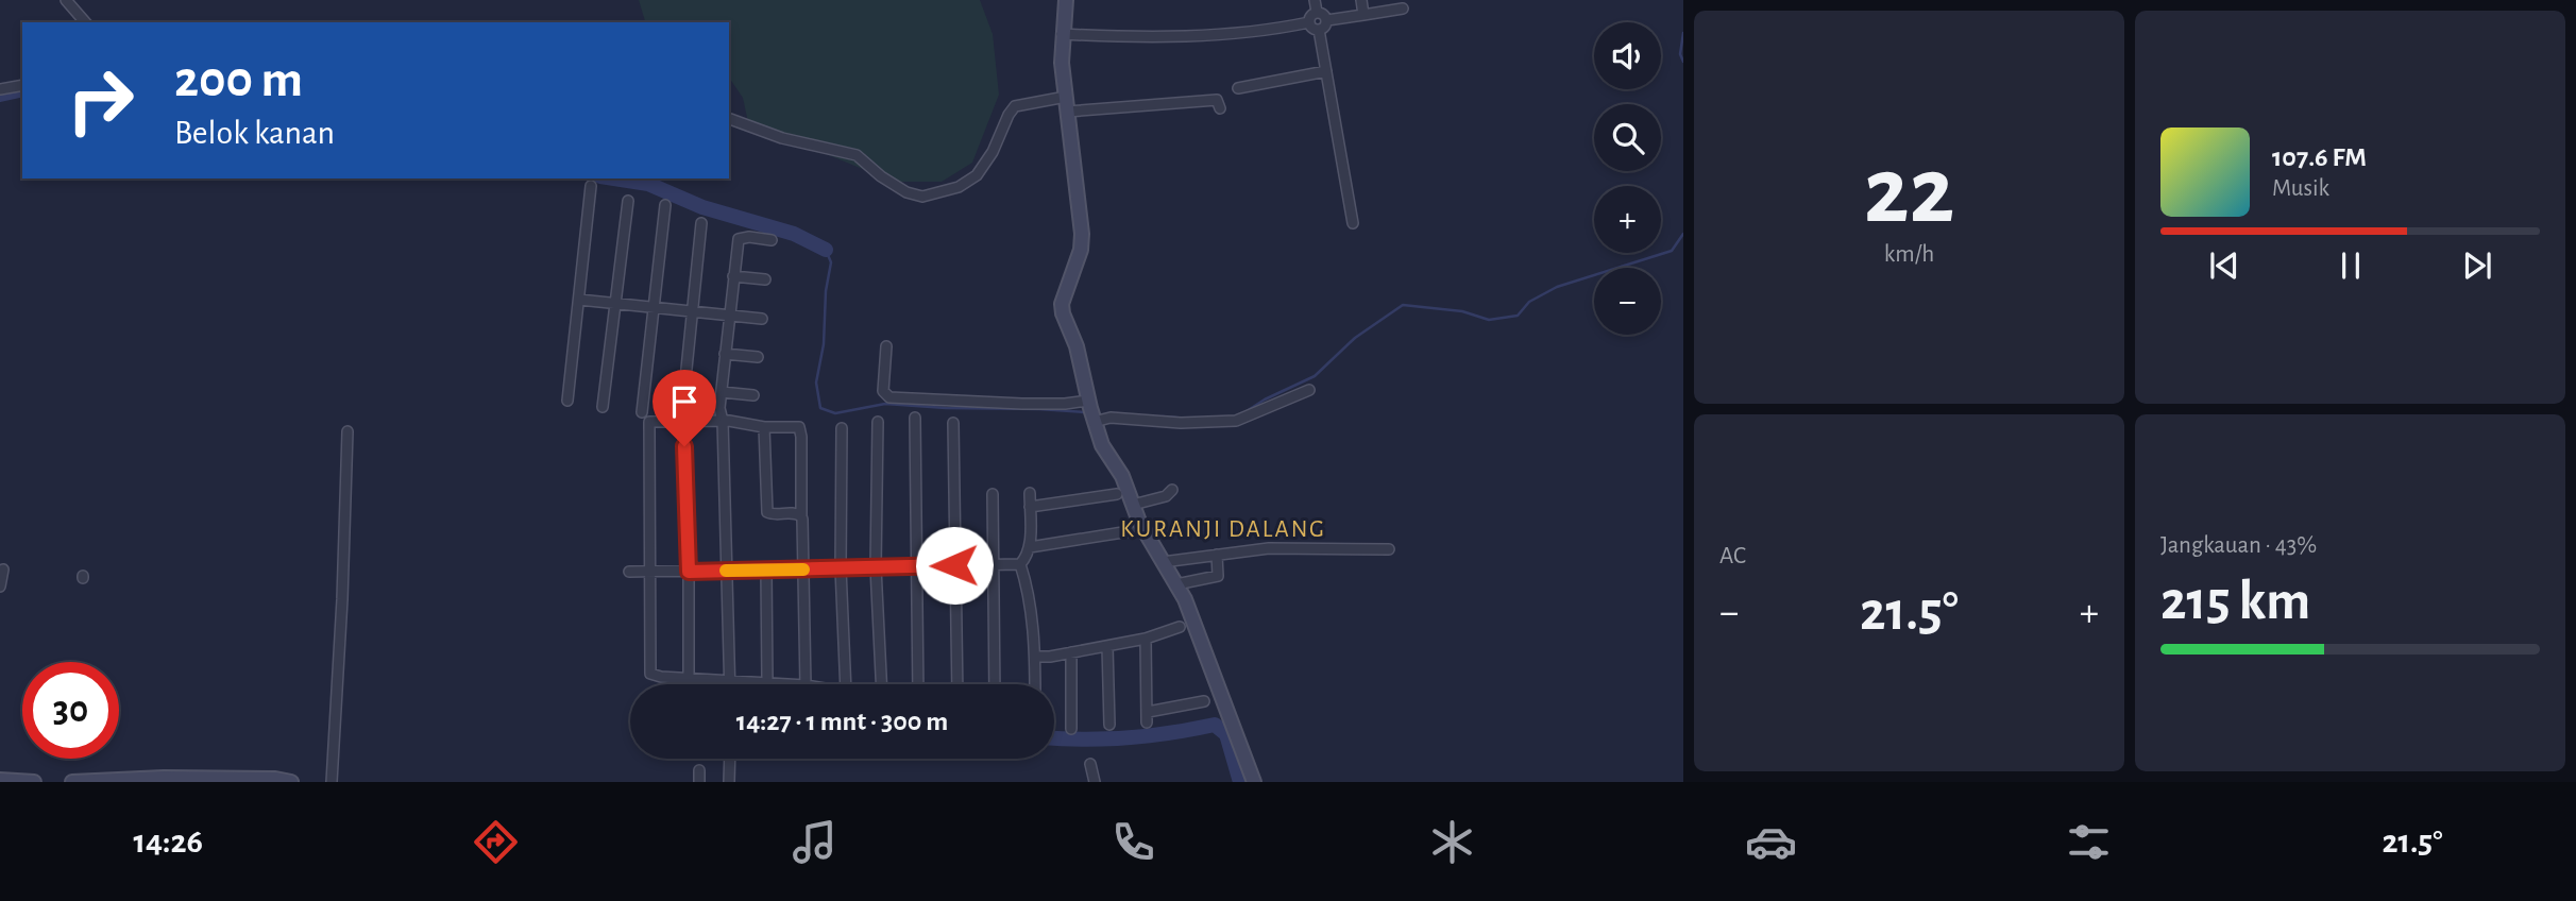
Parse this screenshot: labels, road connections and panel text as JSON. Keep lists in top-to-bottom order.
{
  "districts": ["KURANJI DALANG"],
  "page": {
    "tile": [
      ["22", "km/h"],
      "AC",
      ["Jangkauan · 43%", "215 km"]
    ],
    "map_buttons": ["+", "−"],
    "turn": ["200 m", "Belok kanan"],
    "song": ["107.6 FM", "Musik"],
    "heat": ["−", "21.5°", "+"],
    "limit": "30",
    "trip": "14:27 · 1 mnt · 300 m",
    "tabs": ["14:26", "21.5°"]
  }
}
